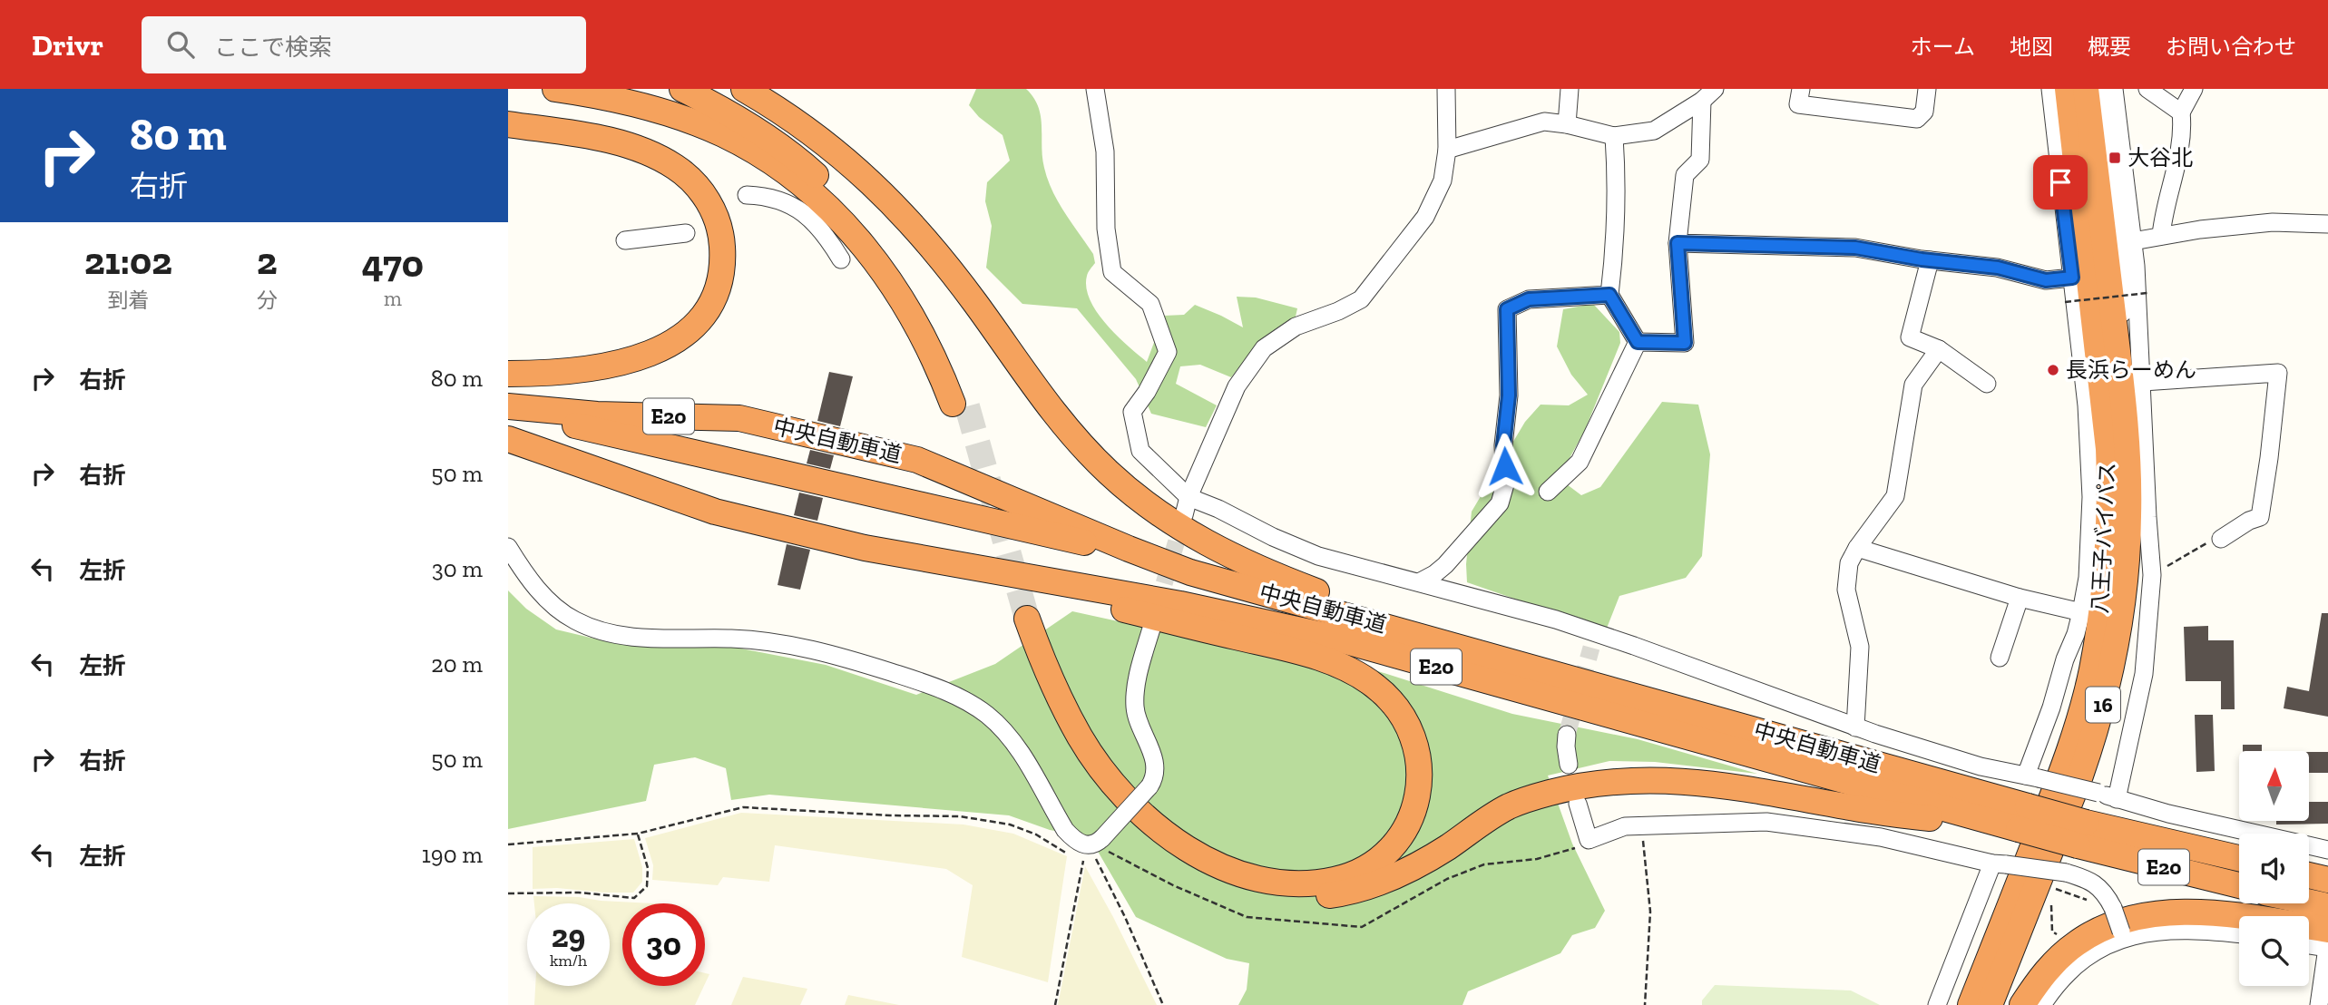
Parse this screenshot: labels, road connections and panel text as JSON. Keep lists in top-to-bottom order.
{
  "streets": {
    "highway": [
      "E20",
      "中央自動車道",
      "八王子バイパス",
      "16"
    ]
  },
  "places": {
    "transit": ["大谷北"],
    "other": ["長浜らーめん"]
  },
  "north": "top",
  "page": {
    "header": "Drivr",
    "search": "ここで検索",
    "nav": [
      "ホーム",
      "地図",
      "概要",
      "お問い合わせ"
    ],
    "turn": ["80 m", "右折"],
    "eta": [
      "21:02",
      "到着",
      "2",
      "分",
      "470",
      "m"
    ],
    "list": [
      {
        "name": "右折",
        "value": "80 m"
      },
      {
        "name": "右折",
        "value": "50 m"
      },
      {
        "name": "左折",
        "value": "30 m"
      },
      {
        "name": "左折",
        "value": "20 m"
      },
      {
        "name": "右折",
        "value": "50 m"
      },
      {
        "name": "左折",
        "value": "190 m"
      }
    ],
    "speed": "29 km/h",
    "limit": "30"
  }
}
